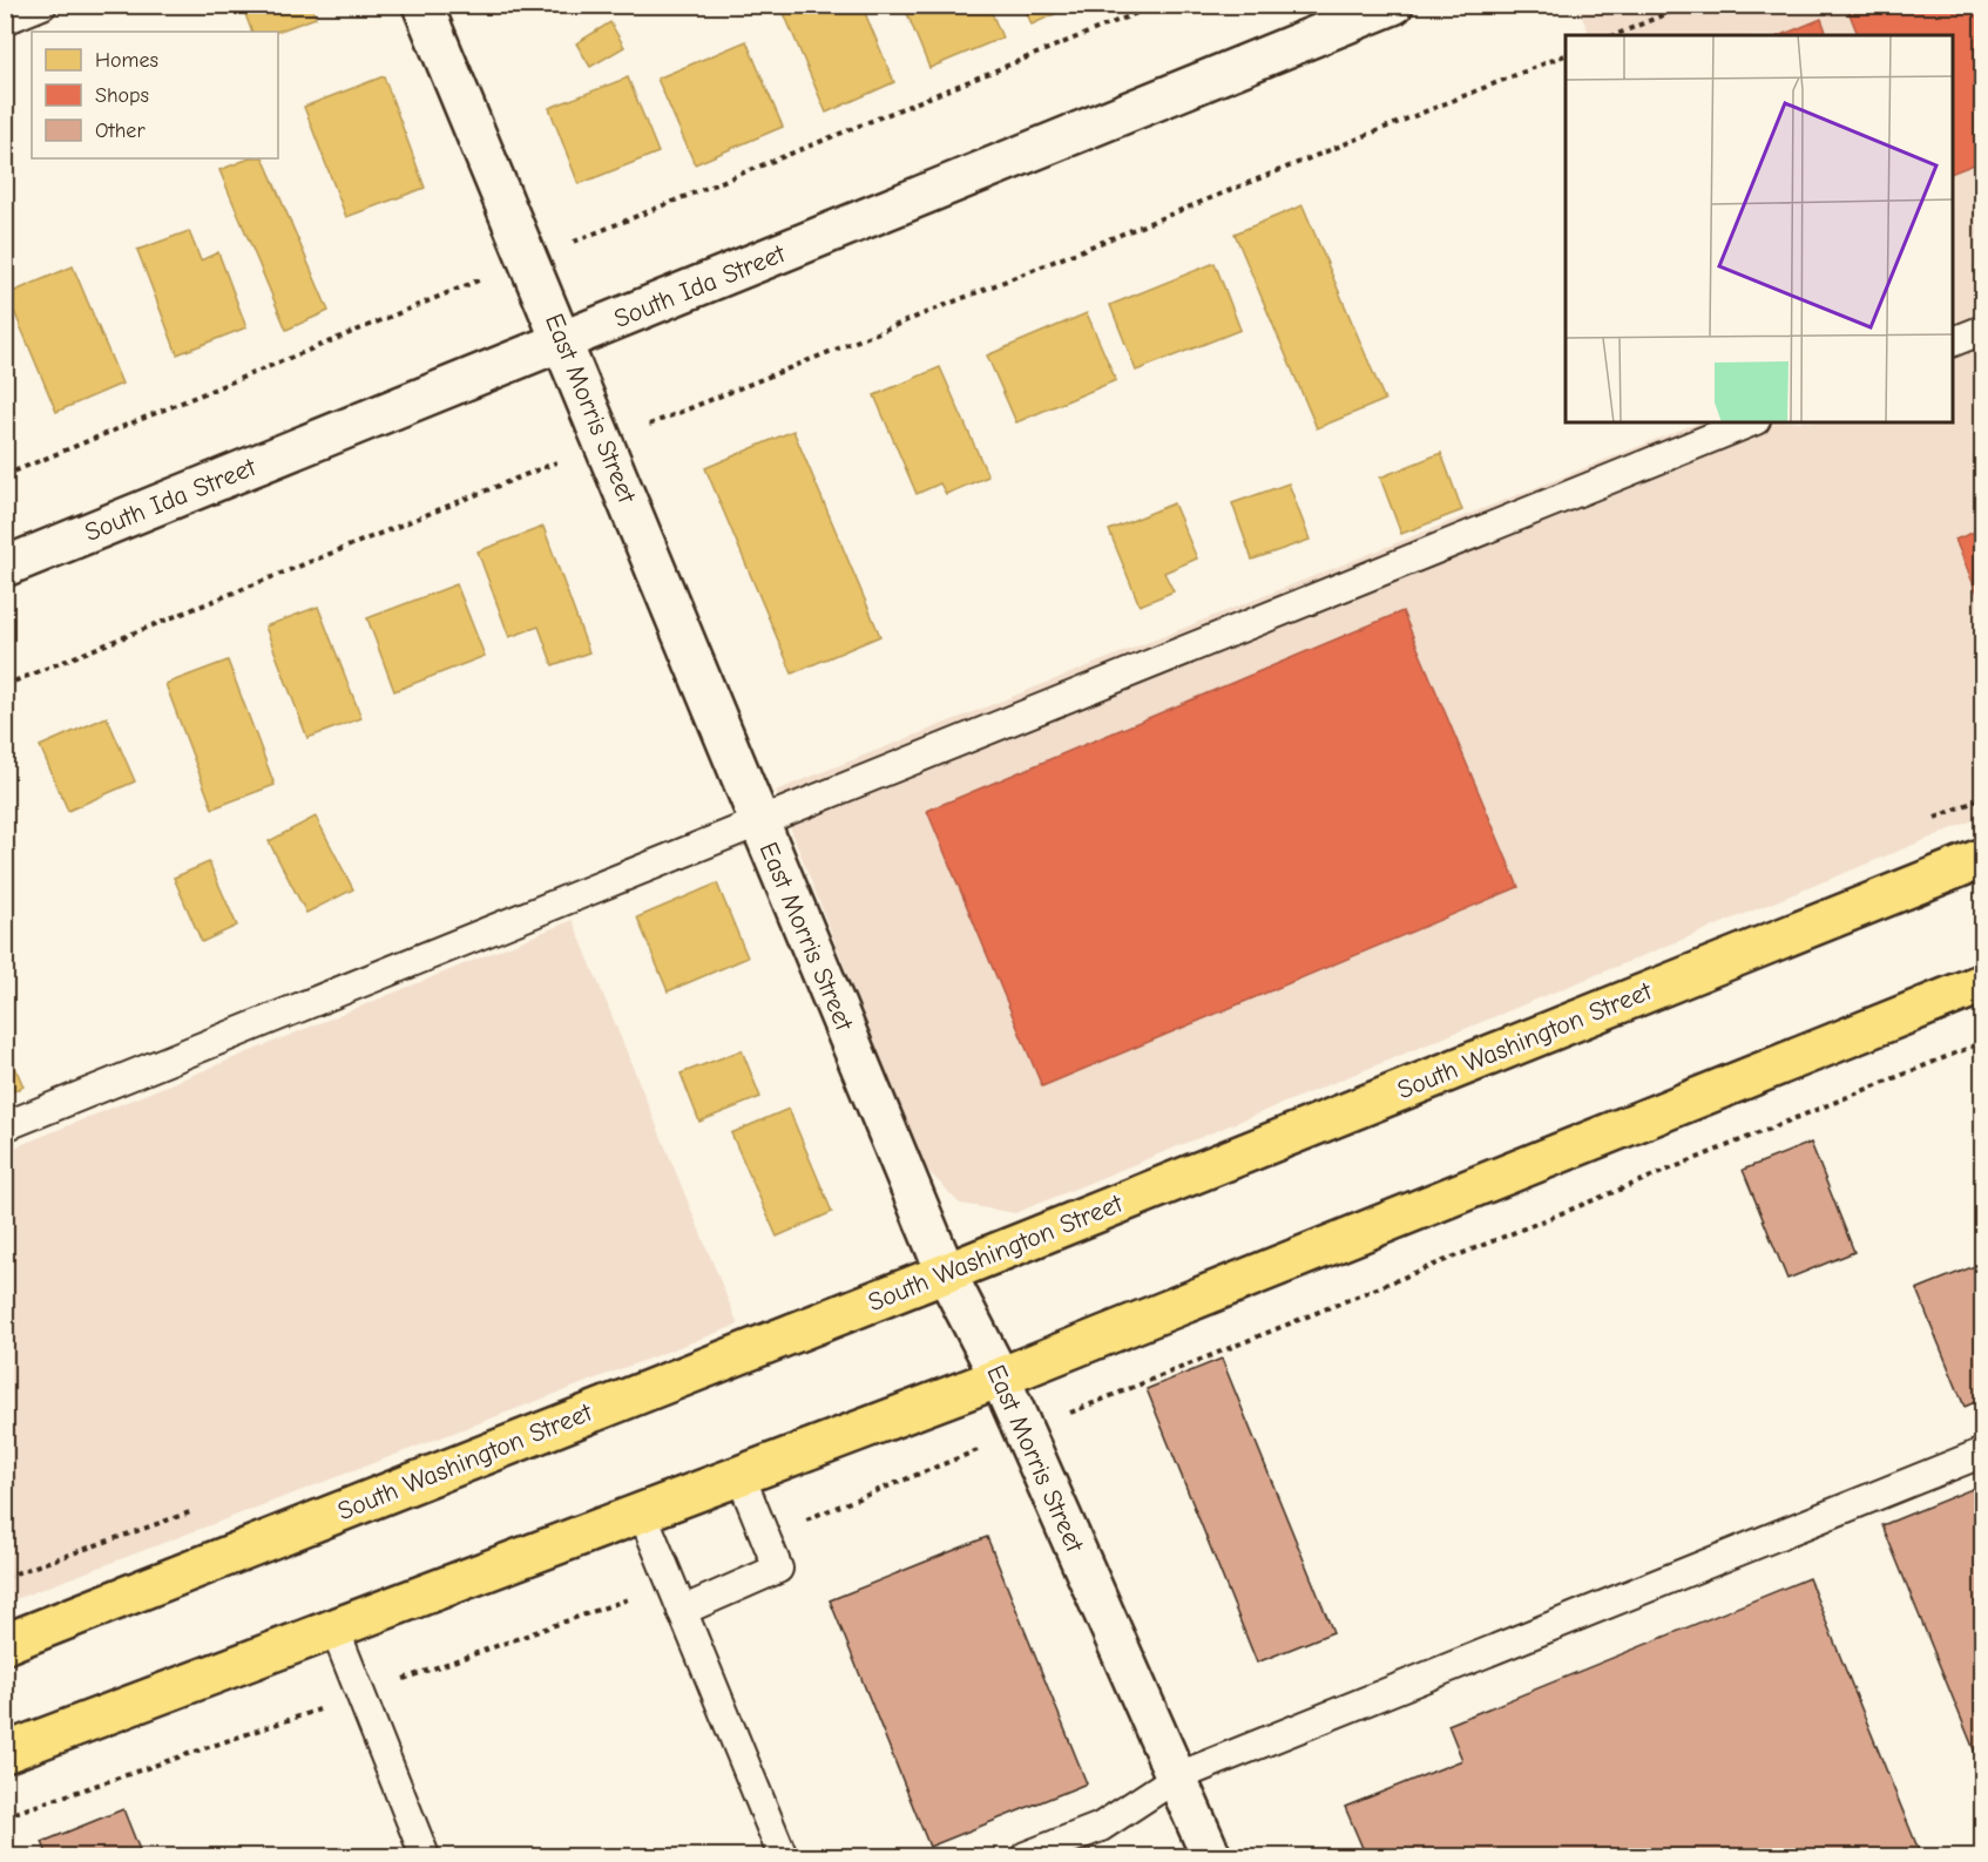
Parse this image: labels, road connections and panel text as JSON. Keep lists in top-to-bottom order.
{
  "streets": {
    "main road": ["South Washington Street"],
    "street": ["South Ida Street", "East Morris Street"]
  },
  "crossings": [
    ["South Ida Street", "East Morris Street"],
    ["East Morris Street", "South Washington Street"]
  ],
  "legend": ["Homes", "Shops", "Other"]
}
